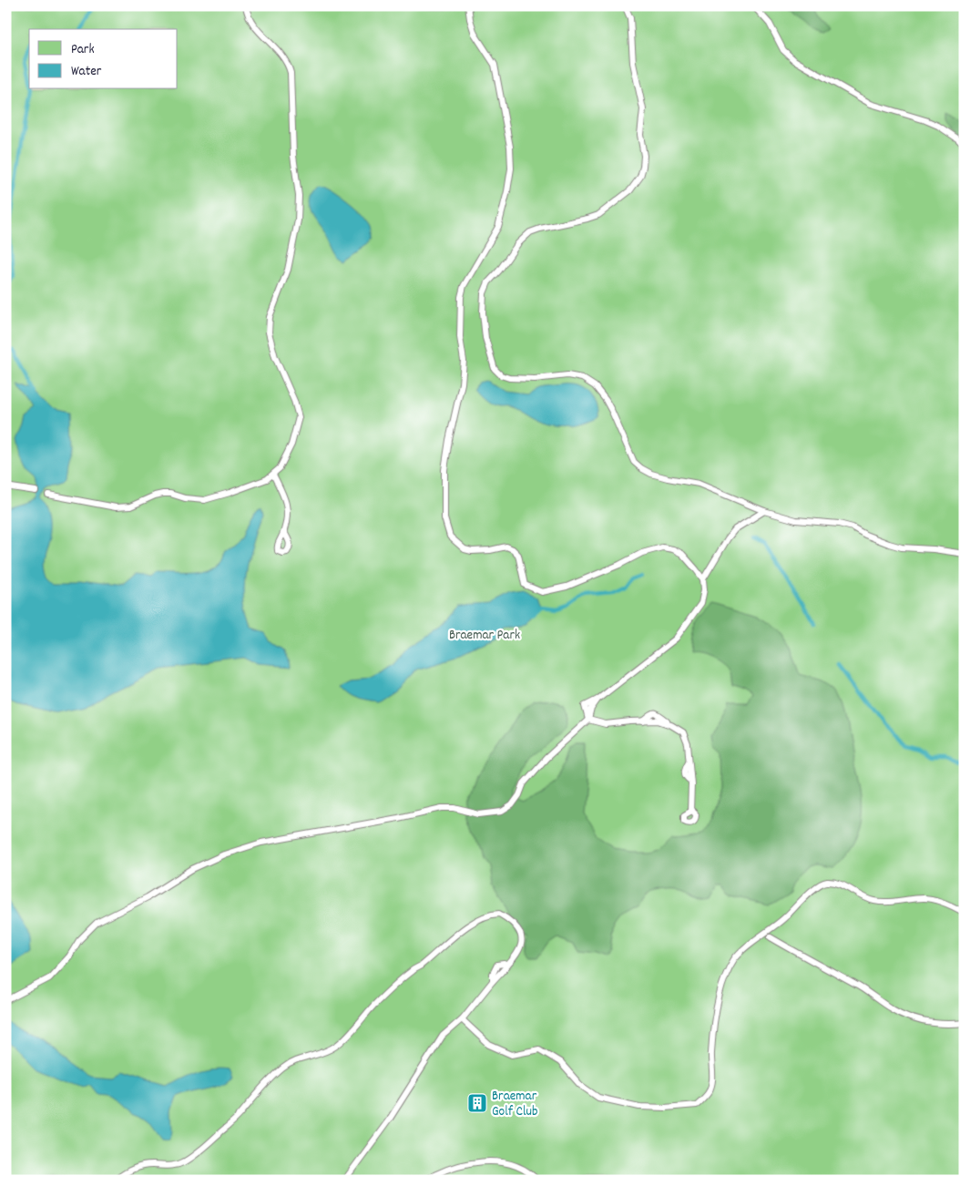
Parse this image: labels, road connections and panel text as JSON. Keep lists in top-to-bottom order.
{
  "parks": ["Braemar Park"],
  "places": {
    "building": ["Braemar Golf Club"]
  },
  "legend": ["Park", "Water"]
}
